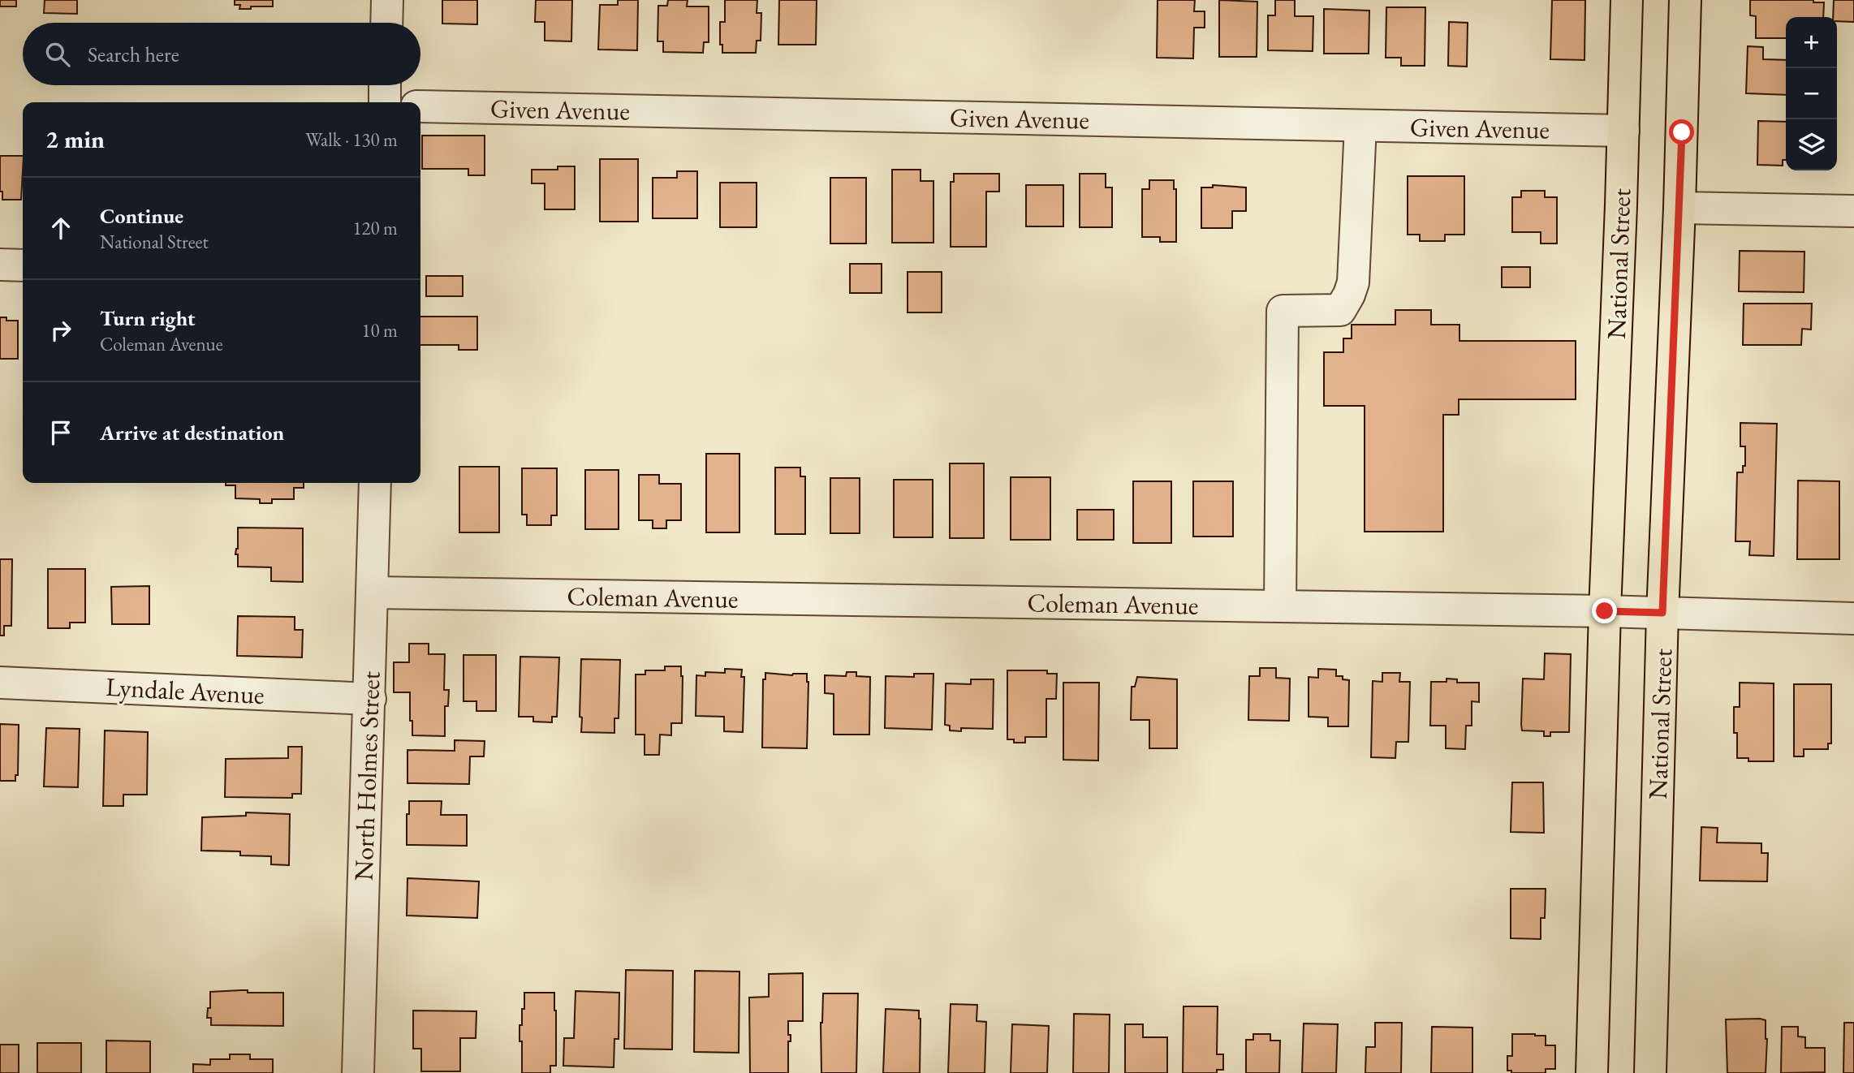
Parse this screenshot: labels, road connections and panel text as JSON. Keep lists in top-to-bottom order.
{
  "streets": {
    "main road": ["National Street"],
    "street": [
      "Given Avenue",
      "Coleman Avenue",
      "Lyndale Avenue",
      "North Holmes Street"
    ]
  },
  "crossings": [
    ["Given Avenue", "National Street"],
    ["National Street", "Coleman Avenue"],
    ["Coleman Avenue", "North Holmes Street"],
    ["Lyndale Avenue", "North Holmes Street"]
  ],
  "page": {
    "map_buttons": ["+", "−"],
    "search": "Search here",
    "heading": ["2 min", "Walk · 130 m"],
    "list": [
      ["Continue", "National Street", "120 m"],
      ["Turn right", "Coleman Avenue", "10 m"],
      "Arrive at destination"
    ]
  }
}
